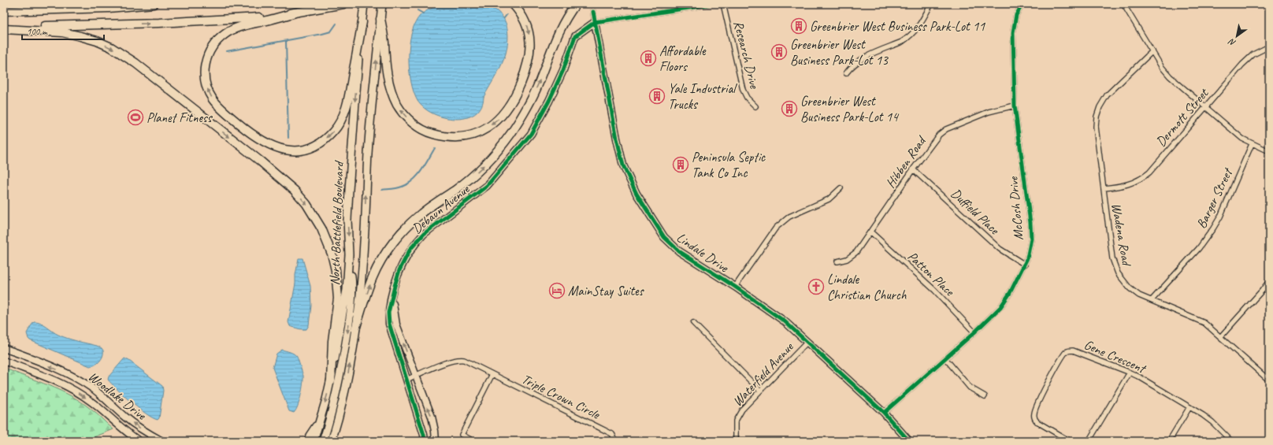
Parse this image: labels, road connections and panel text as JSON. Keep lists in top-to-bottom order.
{
  "streets": {
    "main road": ["North Battlefield Boulevard"],
    "street": [
      "Research Drive",
      "Dermott Street",
      "Hibben Road",
      "Barger Street",
      "Debaun Avenue",
      "McCosh Drive",
      "Duffield Place",
      "Wadena Road",
      "Lindale Drive",
      "Patton Place",
      "Gene Crescent",
      "Waterfield Avenue",
      "Woodlake Drive",
      "Triple Crown Circle"
    ]
  },
  "crossings": [
    ["Dermott Street", "Wadena Road"],
    ["Hibben Road", "McCosh Drive"],
    ["Hibben Road", "Duffield Place"],
    ["Hibben Road", "Patton Place"],
    ["Barger Street", "Wadena Road"],
    ["Debaun Avenue", "Lindale Drive"],
    ["Debaun Avenue", "Triple Crown Circle"],
    ["McCosh Drive", "Duffield Place"],
    ["McCosh Drive", "Lindale Drive"],
    ["McCosh Drive", "Patton Place"],
    ["Lindale Drive", "Waterfield Avenue"]
  ],
  "places": {
    "building": [
      "Greenbrier West Business Park-Lot 11",
      "Greenbrier West Business Park-Lot 13",
      "Affordable Floors",
      "Yale Industrial Trucks",
      "Greenbrier West Business Park-Lot 14",
      "Peninsula Septic Tank Co Inc"
    ],
    "sports": ["Planet Fitness"],
    "church": ["Lindale Christian Church"],
    "hotel": ["MainStay Suites"]
  },
  "scale_bar": "100 m",
  "north": "bottom left"
}
